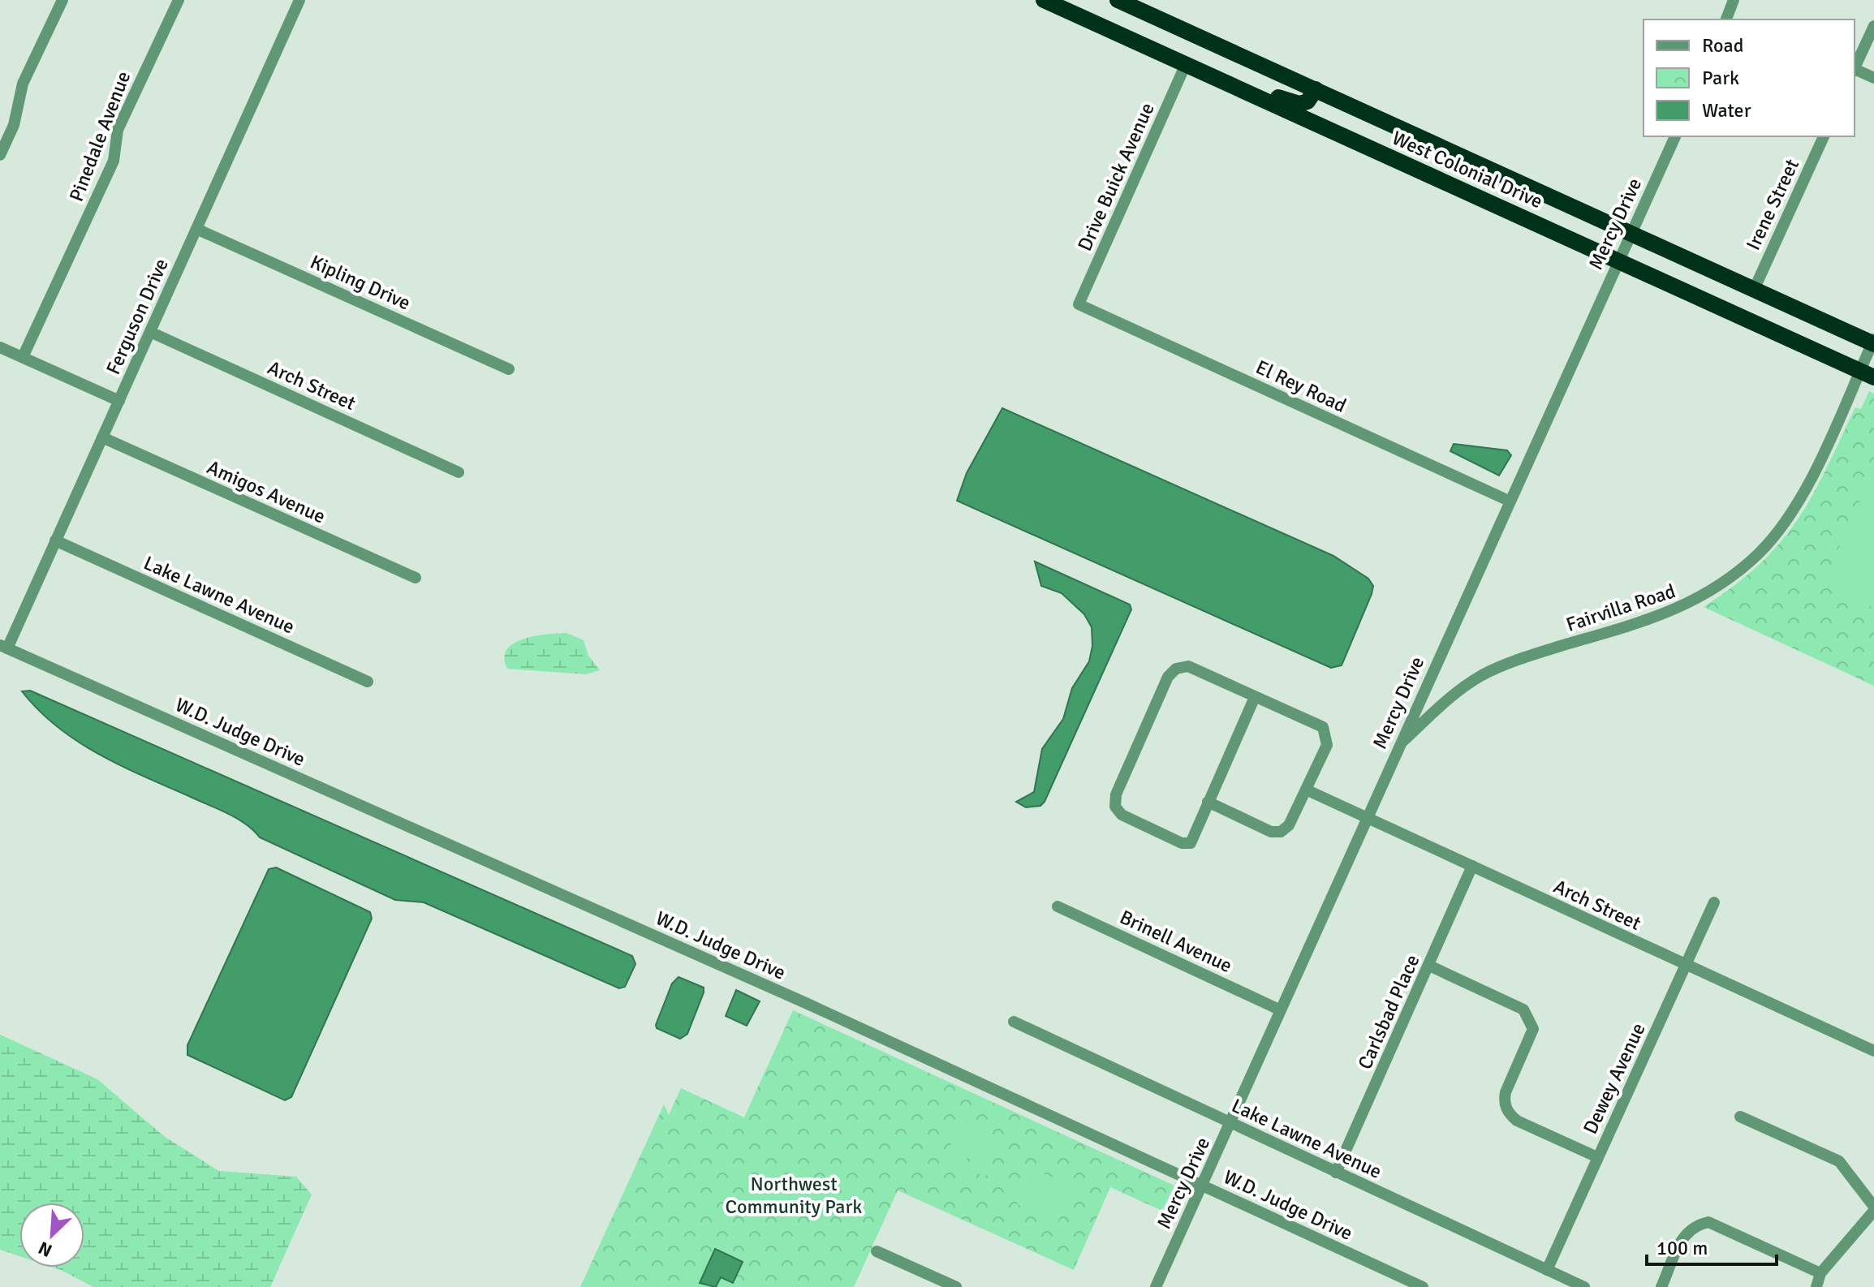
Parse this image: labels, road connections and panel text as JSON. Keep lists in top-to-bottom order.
{
  "streets": {
    "highway": ["West Colonial Drive"],
    "street": [
      "Pinedale Avenue",
      "Drive Buick Avenue",
      "Irene Street",
      "Mercy Drive",
      "Kipling Drive",
      "Ferguson Drive",
      "Arch Street",
      "El Rey Road",
      "Amigos Avenue",
      "Lake Lawne Avenue",
      "Fairvilla Road",
      "W.D. Judge Drive",
      "Brinell Avenue",
      "Carlsbad Place",
      "Dewey Avenue"
    ]
  },
  "crossings": [
    ["West Colonial Drive", "Drive Buick Avenue"],
    ["West Colonial Drive", "Irene Street"],
    ["West Colonial Drive", "Mercy Drive"],
    ["West Colonial Drive", "Fairvilla Road"],
    ["Drive Buick Avenue", "El Rey Road"],
    ["Mercy Drive", "Arch Street"],
    ["Mercy Drive", "El Rey Road"],
    ["Mercy Drive", "Lake Lawne Avenue"],
    ["Mercy Drive", "Fairvilla Road"],
    ["Mercy Drive", "W.D. Judge Drive"],
    ["Mercy Drive", "Brinell Avenue"],
    ["Kipling Drive", "Ferguson Drive"],
    ["Ferguson Drive", "Arch Street"],
    ["Ferguson Drive", "Amigos Avenue"],
    ["Ferguson Drive", "Lake Lawne Avenue"],
    ["Ferguson Drive", "W.D. Judge Drive"],
    ["Arch Street", "Carlsbad Place"],
    ["Arch Street", "Dewey Avenue"],
    ["Lake Lawne Avenue", "Carlsbad Place"],
    ["Lake Lawne Avenue", "Dewey Avenue"]
  ],
  "parks": ["Northwest Community Park"],
  "legend": ["Road", "Park", "Water"],
  "scale_bar": "100 m",
  "north": "bottom left"
}
